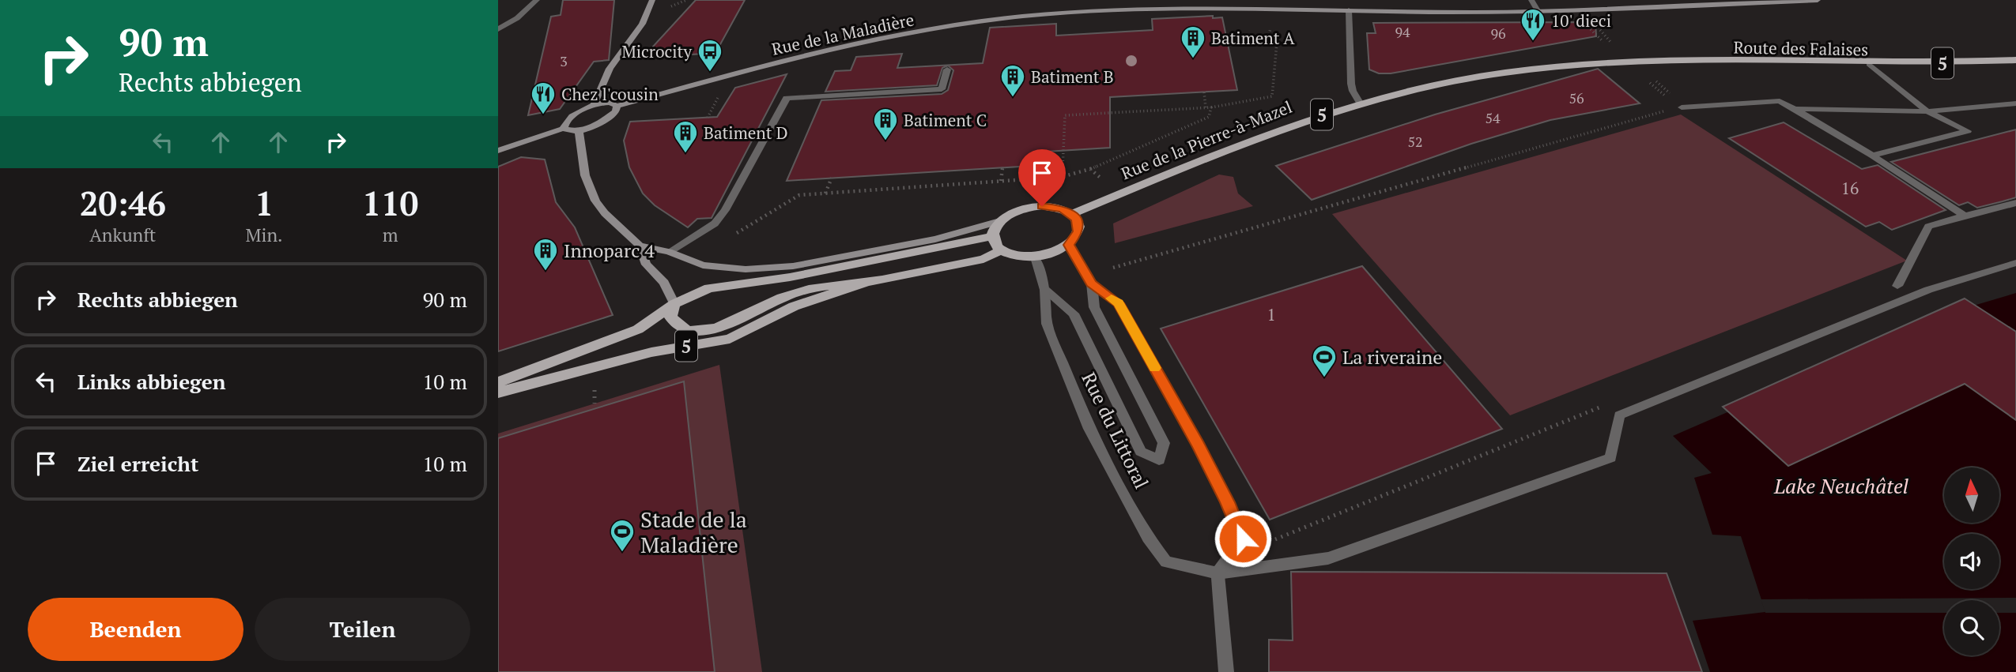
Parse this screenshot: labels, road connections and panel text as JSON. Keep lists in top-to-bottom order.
{
  "streets": {
    "main road": ["Route des Falaises", "5", "Rue de la Pierre-à-Mazel"],
    "street": ["Rue de la Maladière", "Rue du Littoral"]
  },
  "crossings": [
    ["Route des Falaises", "Rue de la Pierre-à-Mazel"],
    ["5", "Rue de la Pierre-à-Mazel"],
    ["5", "Rue du Littoral"],
    ["Rue de la Pierre-à-Mazel", "Rue du Littoral"]
  ],
  "water": ["Lake Neuchâtel"],
  "places": {
    "restaurant": ["10' dieci", "Chez l'cousin"],
    "building": [
      "Batiment A",
      "Batiment B",
      "Batiment C",
      "Batiment D",
      "Innoparc 4"
    ],
    "bus stop": ["Microcity"],
    "sports": ["La riveraine", "Stade de la Maladière"]
  },
  "house_numbers": [
    "94",
    "96",
    "3",
    "56",
    "54",
    "52",
    "16",
    "1"
  ],
  "north": "top",
  "page": {
    "turn": ["90 m", "Rechts abbiegen"],
    "eta": [
      "20:46",
      "Ankunft",
      "1",
      "Min.",
      "110",
      "m"
    ],
    "list": [
      {
        "name": "Rechts abbiegen",
        "value": "90 m"
      },
      {
        "name": "Links abbiegen",
        "value": "10 m"
      },
      {
        "name": "Ziel erreicht",
        "value": "10 m"
      }
    ],
    "buttons": ["Beenden", "Teilen"]
  }
}
